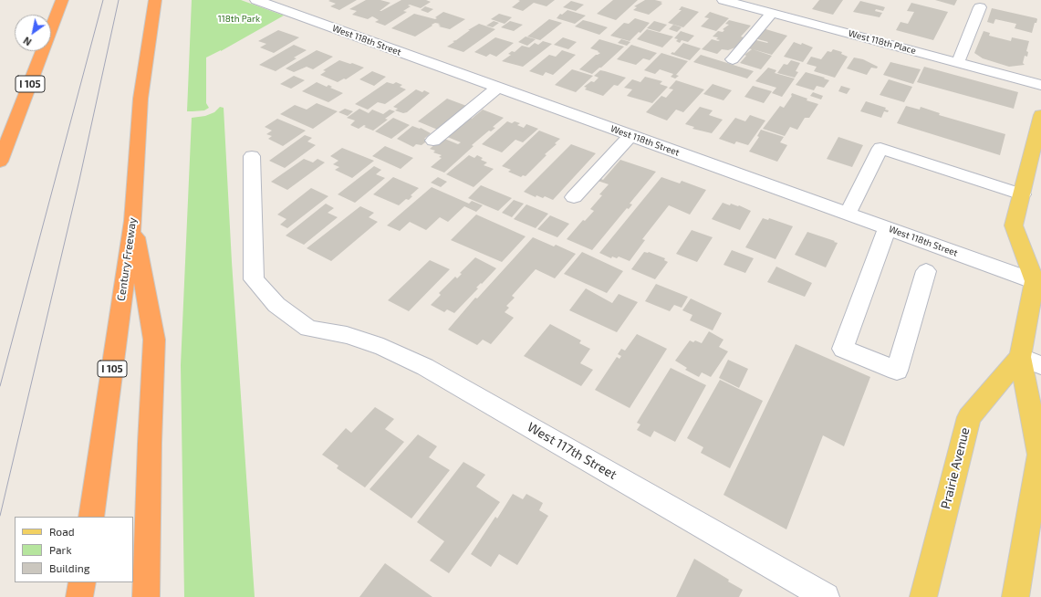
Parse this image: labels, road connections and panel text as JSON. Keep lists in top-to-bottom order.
{
  "streets": {
    "highway": ["I 105", "Century Freeway"],
    "main road": ["Prairie Avenue"],
    "street": ["West 118th Street", "West 118th Place", "West 117th Street"]
  },
  "crossings": [
    ["West 118th Street", "Prairie Avenue"]
  ],
  "parks": ["118th Park"],
  "legend": ["Road", "Park", "Building"],
  "north": "bottom left"
}
